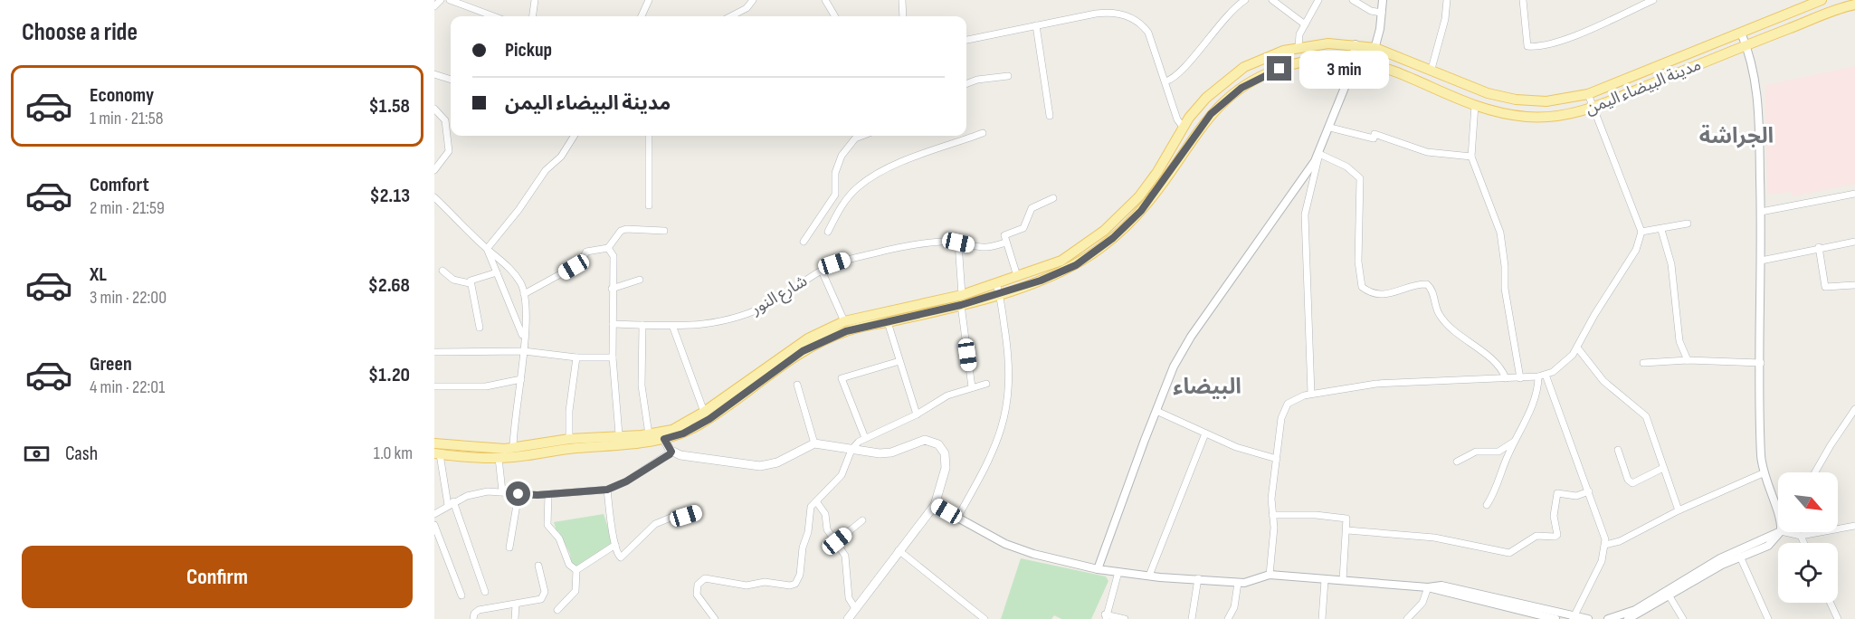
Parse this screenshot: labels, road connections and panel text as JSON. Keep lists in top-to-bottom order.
{
  "streets": {
    "main road": ["مدينة البيضاء اليمن"],
    "street": ["شارع النور"]
  },
  "districts": ["الجراشة", "البيضاء"],
  "north": "bottom right",
  "page": {
    "heading": "Choose a ride",
    "banner": ["Pickup", "مدينة البيضاء اليمن"],
    "bubble": "3 min",
    "list": [
      {
        "name": "Economy",
        "note": "1 min · 21:58",
        "value": "$1.58"
      },
      {
        "name": "Comfort",
        "note": "2 min · 21:59",
        "value": "$2.13"
      },
      {
        "name": "XL",
        "note": "3 min · 22:00",
        "value": "$2.68"
      },
      {
        "name": "Green",
        "note": "4 min · 22:01",
        "value": "$1.20"
      }
    ],
    "pay": ["Cash", "1.0 km"],
    "buttons": "Confirm"
  }
}
